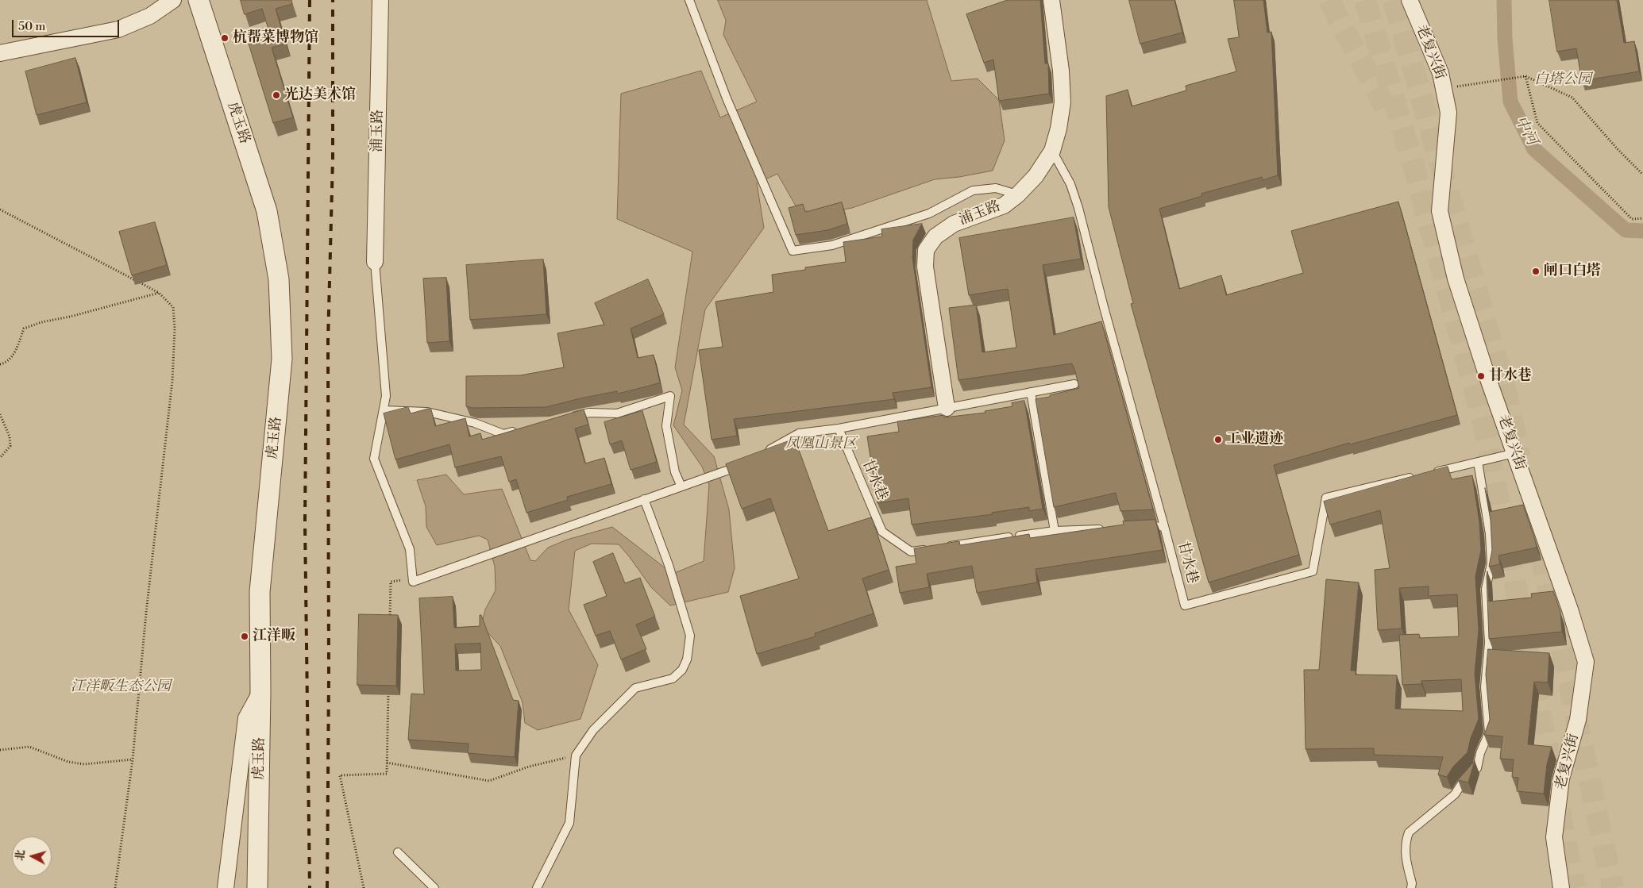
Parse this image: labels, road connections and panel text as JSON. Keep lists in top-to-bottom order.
{
  "streets": {
    "street": ["老复兴街", "虎玉路", "浦玉路"],
    "lane": ["甘水巷"]
  },
  "water": ["中河"],
  "parks": ["白塔公园", "凤凰山景区", "江洋畈生态公园"],
  "places": [
    "杭帮菜博物馆",
    "光达美术馆",
    "闸口白塔",
    "甘水巷",
    "工业遗迹",
    "江洋畈"
  ],
  "scale_bar": "50 m",
  "north": "left"
}
